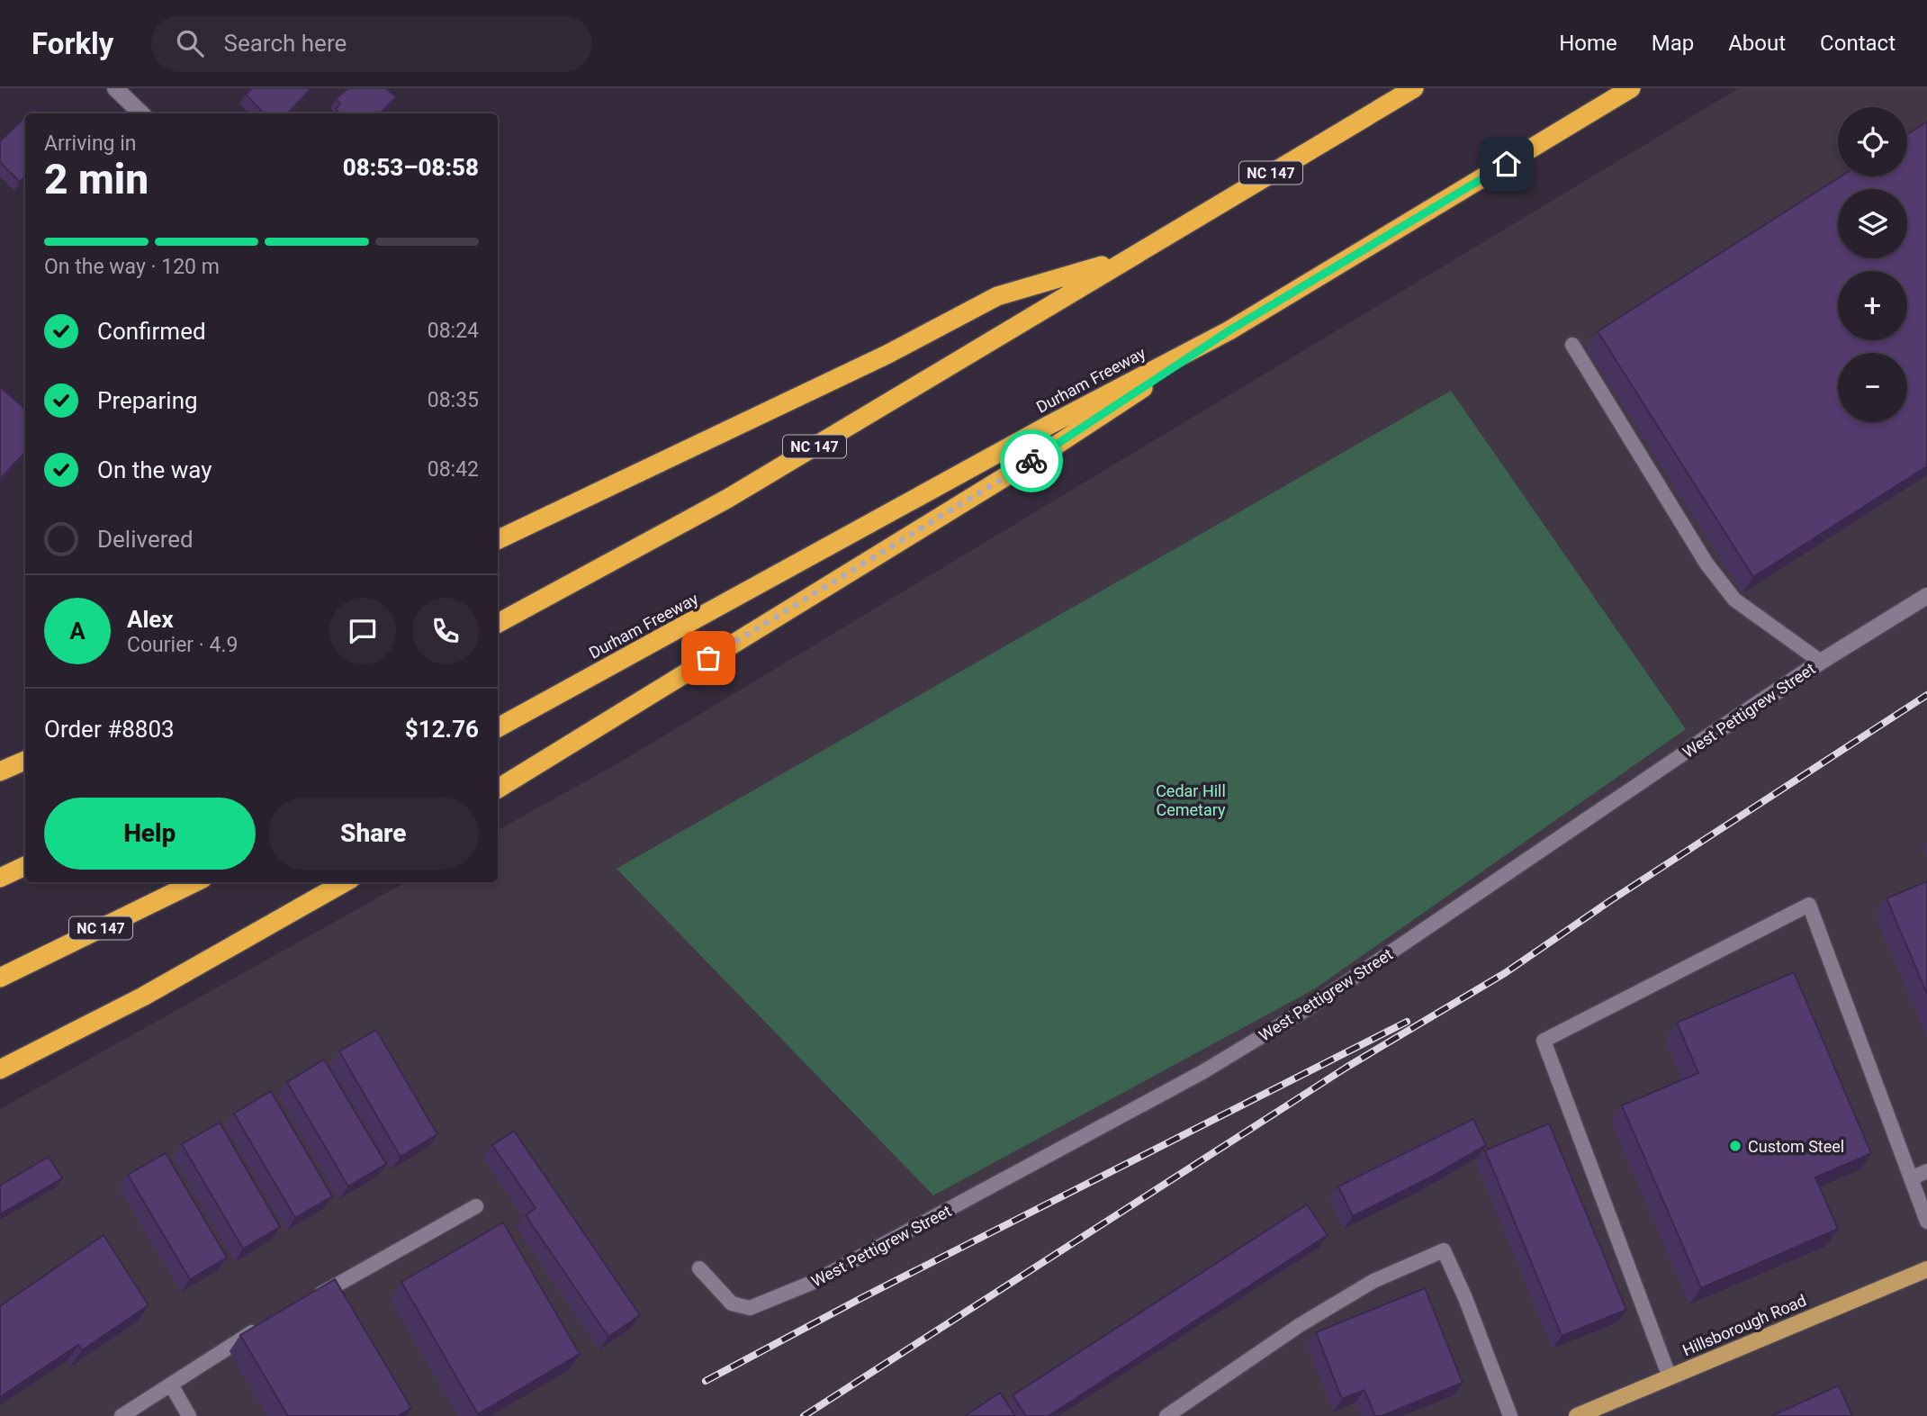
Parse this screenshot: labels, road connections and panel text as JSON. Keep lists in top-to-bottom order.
{
  "streets": {
    "highway": ["NC 147", "Durham Freeway"],
    "main road": ["Hillsborough Road"],
    "street": ["West Pettigrew Street"]
  },
  "parks": ["Cedar Hill Cemetary"],
  "places": ["Custom Steel"],
  "page": {
    "header": "Forkly",
    "search": "Search here",
    "nav": [
      "Home",
      "Map",
      "About",
      "Contact"
    ],
    "map_buttons": ["+", "−"],
    "heading": ["2 min", "Arriving in", "08:53–08:58"],
    "panel": [
      "Alex",
      "Courier · 4.9",
      "Order #8803",
      "$12.76"
    ],
    "bar": "On the way · 120 m",
    "list": [
      ["Confirmed", "08:24"],
      ["Preparing", "08:35"],
      ["On the way", "08:42"],
      "Delivered"
    ],
    "round": "A",
    "buttons": ["Help", "Share"]
  }
}
